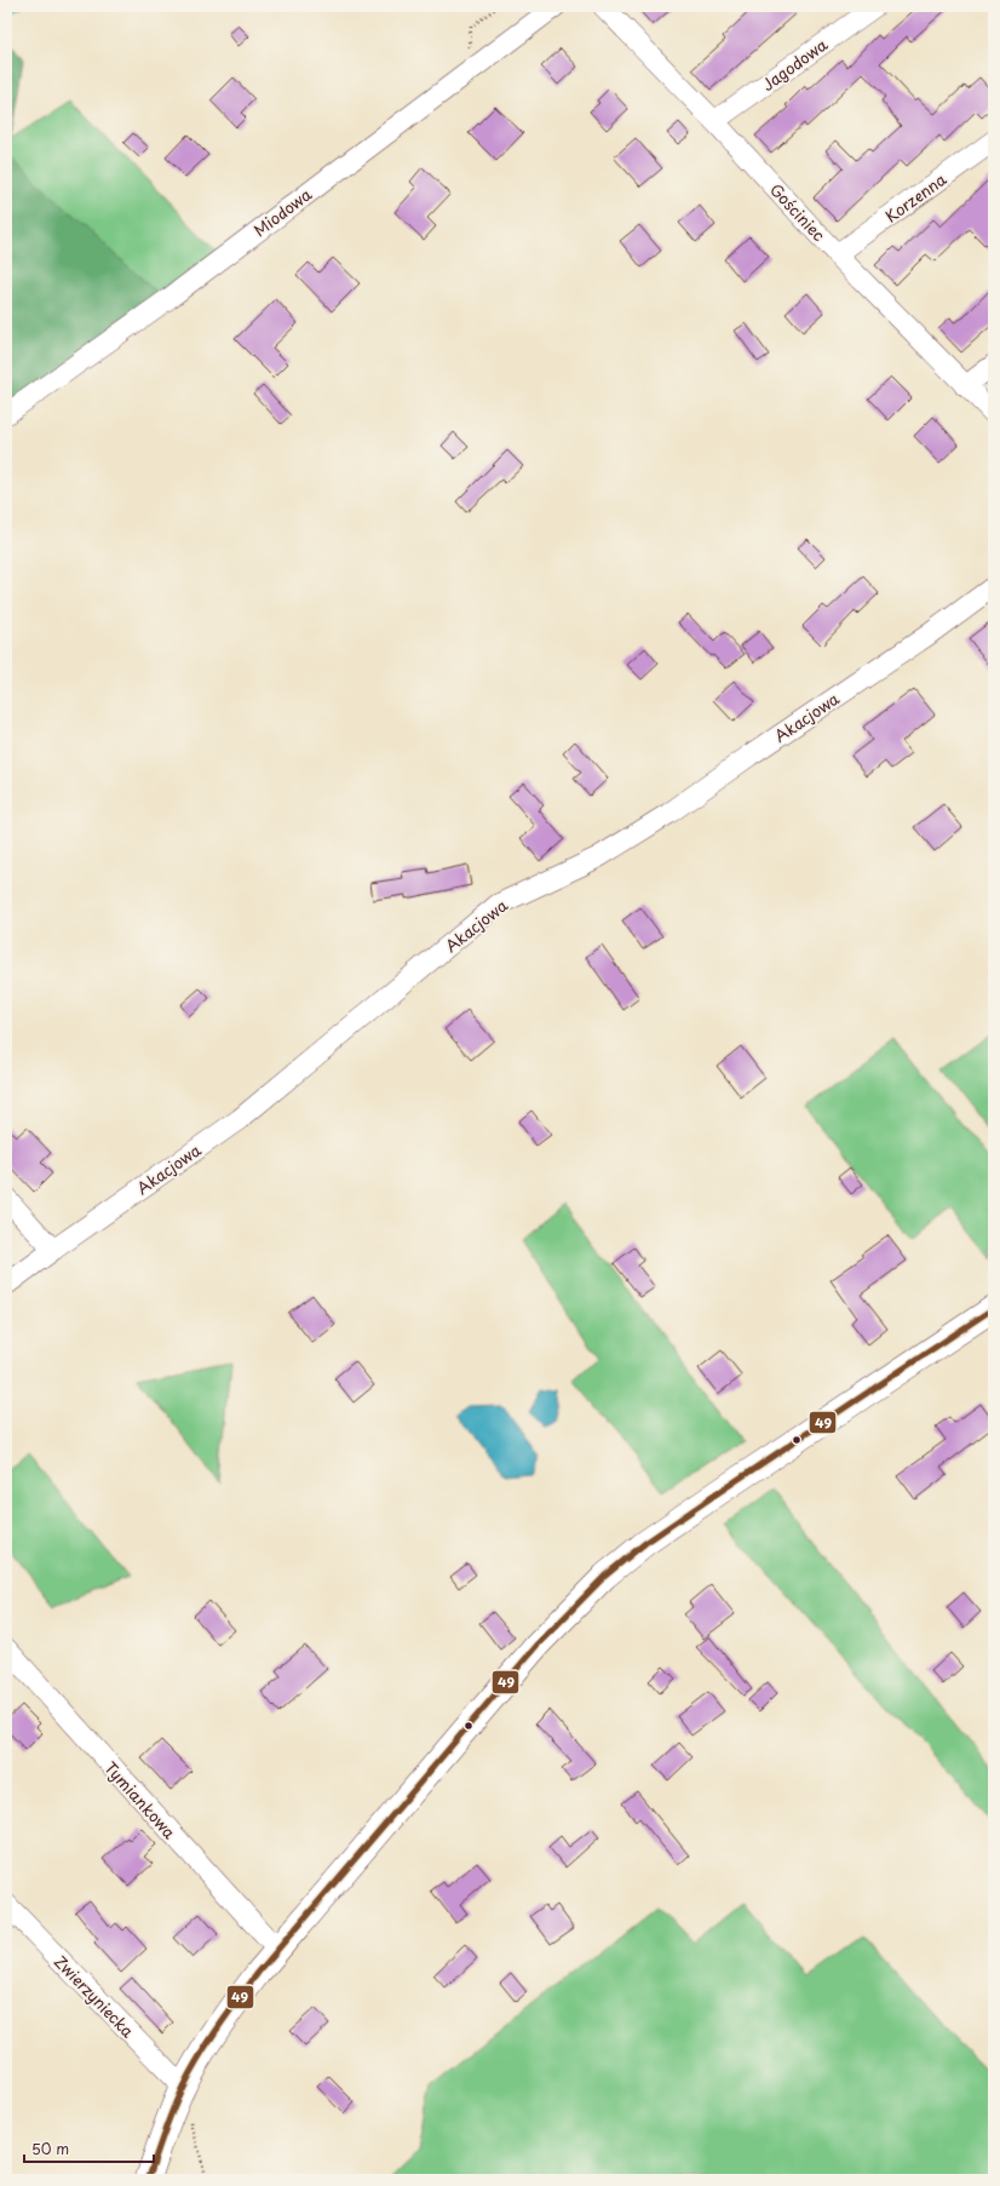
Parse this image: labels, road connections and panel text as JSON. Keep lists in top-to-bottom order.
{
  "streets": {
    "street": [
      "Jagodowa",
      "Korzenna",
      "Miodowa",
      "Gościniec",
      "Akacjowa",
      "Tymiankowa",
      "Zwierzyniecka"
    ]
  },
  "crossings": [
    ["Jagodowa", "Gościniec"],
    ["Korzenna", "Gościniec"]
  ],
  "lines": ["transit line 49"],
  "scale_bar": "50 m"
}
